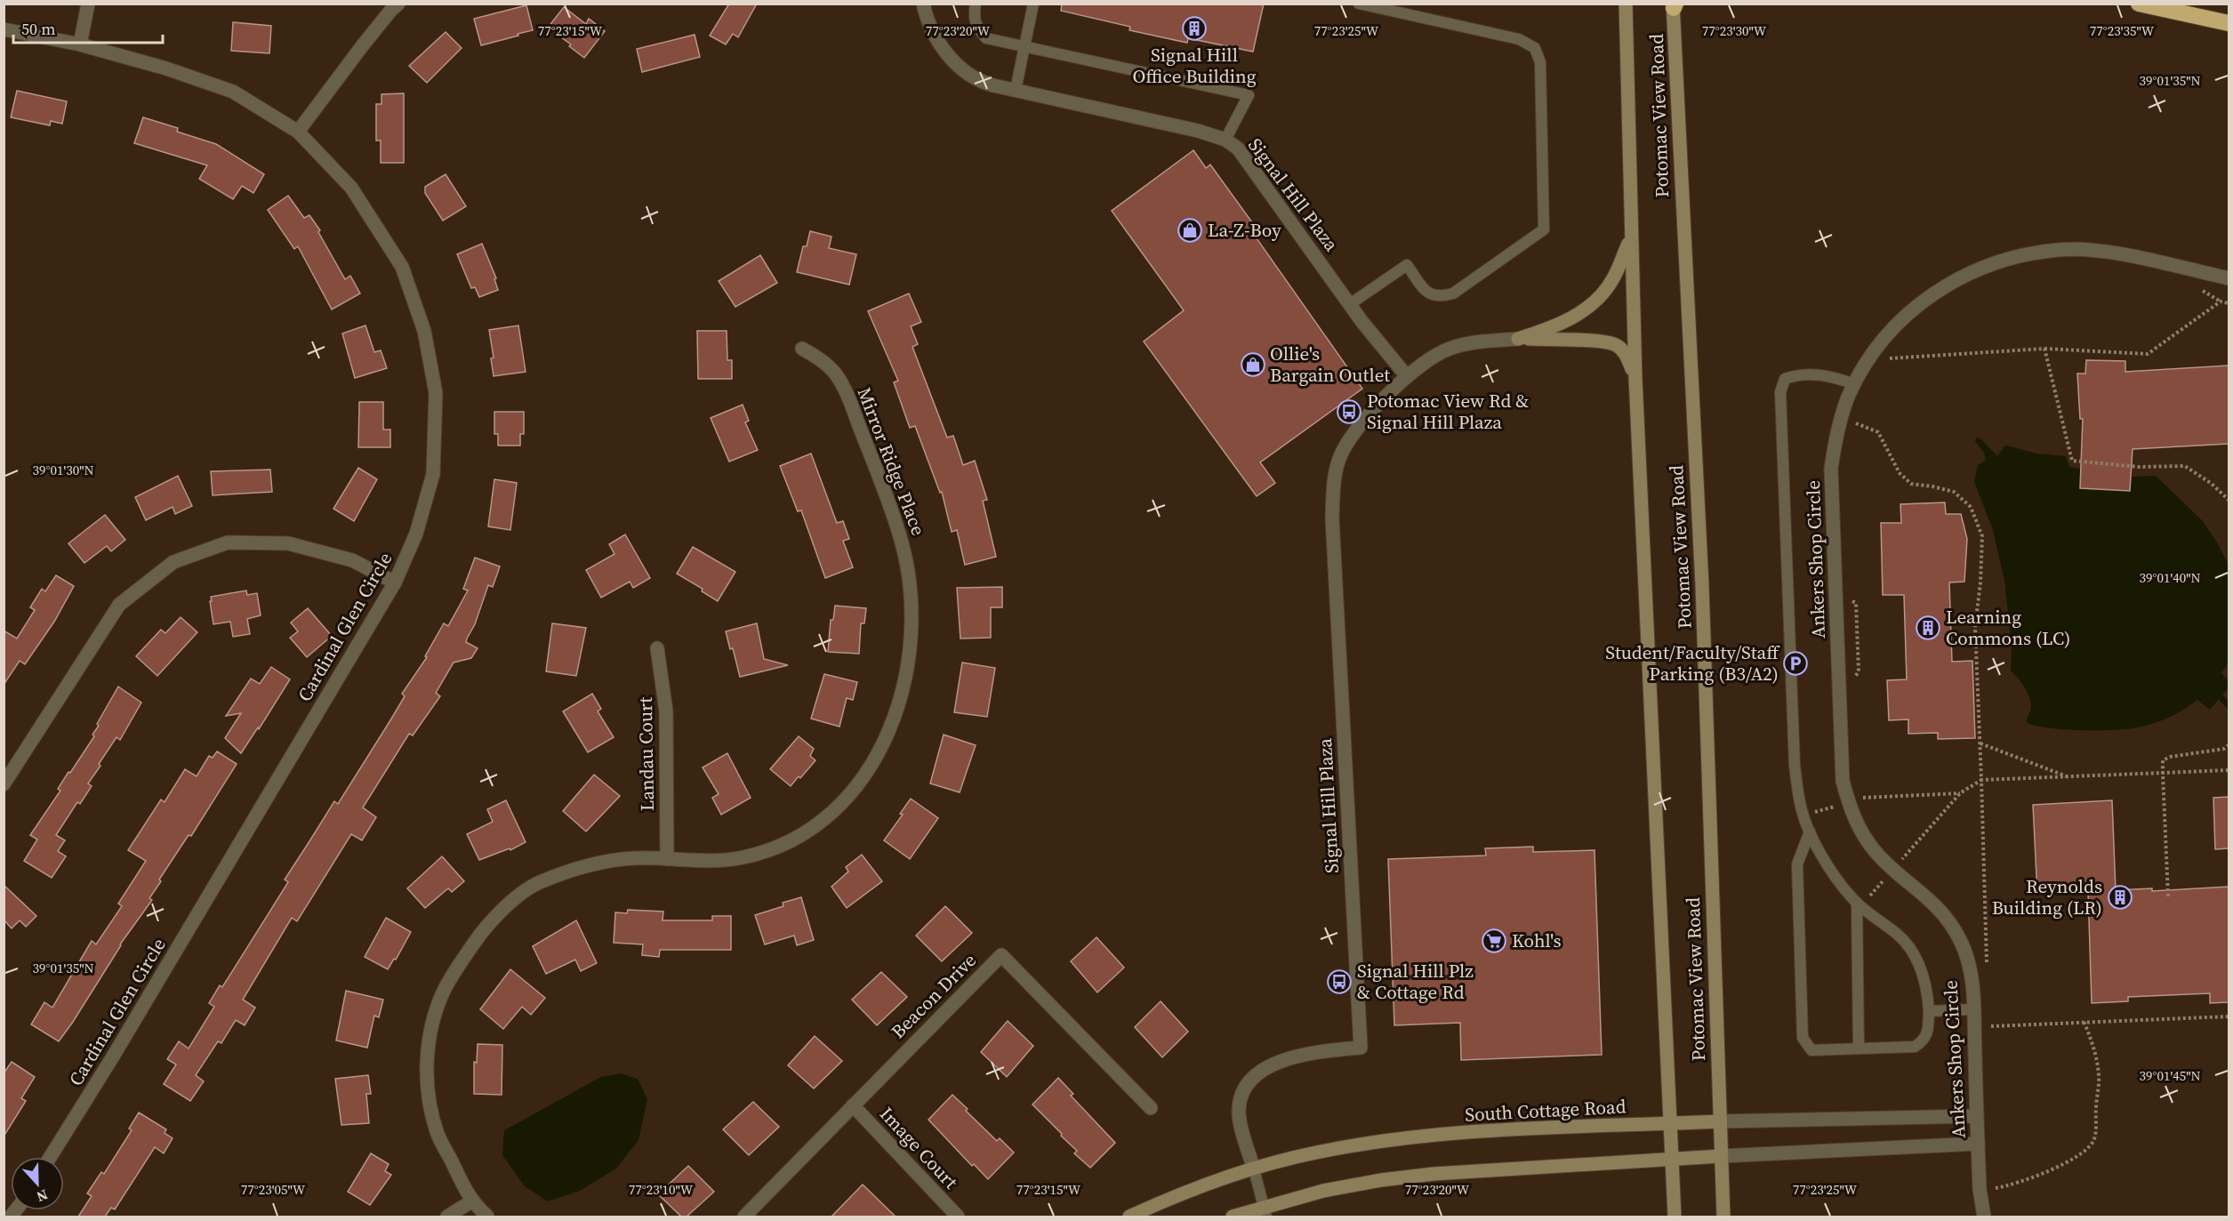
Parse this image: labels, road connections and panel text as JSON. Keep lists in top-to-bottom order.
{
  "streets": {
    "main road": ["Potomac View Road", "South Cottage Road"],
    "street": [
      "Signal Hill Plaza",
      "Mirror Ridge Place",
      "Ankers Shop Circle",
      "Cardinal Glen Circle",
      "Landau Court",
      "Beacon Drive",
      "Image Court"
    ]
  },
  "crossings": [
    ["Potomac View Road", "South Cottage Road"],
    ["Signal Hill Plaza", "South Cottage Road"],
    ["Mirror Ridge Place", "Landau Court"],
    ["Ankers Shop Circle", "South Cottage Road"],
    ["Beacon Drive", "Image Court"]
  ],
  "places": {
    "building": ["Signal Hill Office Building", "Learning Commons (LC)", "Reynolds Building (LR)"],
    "shop": ["La-Z-Boy", "Ollie's Bargain Outlet"],
    "bus stop": ["Potomac View Rd & Signal Hill Plaza", "Signal Hill Plz & Cottage Rd"],
    "parking": ["Student/Faculty/Staff Parking (B3/A2)"],
    "supermarket": ["Kohl's"]
  },
  "scale_bar": "50 m",
  "north": "bottom",
  "coordinates": [
    "77°23'15\"W",
    "77°23'20\"W",
    "77°23'25\"W",
    "77°23'30\"W",
    "77°23'35\"W",
    "39°01'35\"N",
    "39°01'30\"N",
    "39°01'40\"N",
    "39°01'45\"N",
    "77°23'05\"W",
    "77°23'10\"W"
  ]
}
